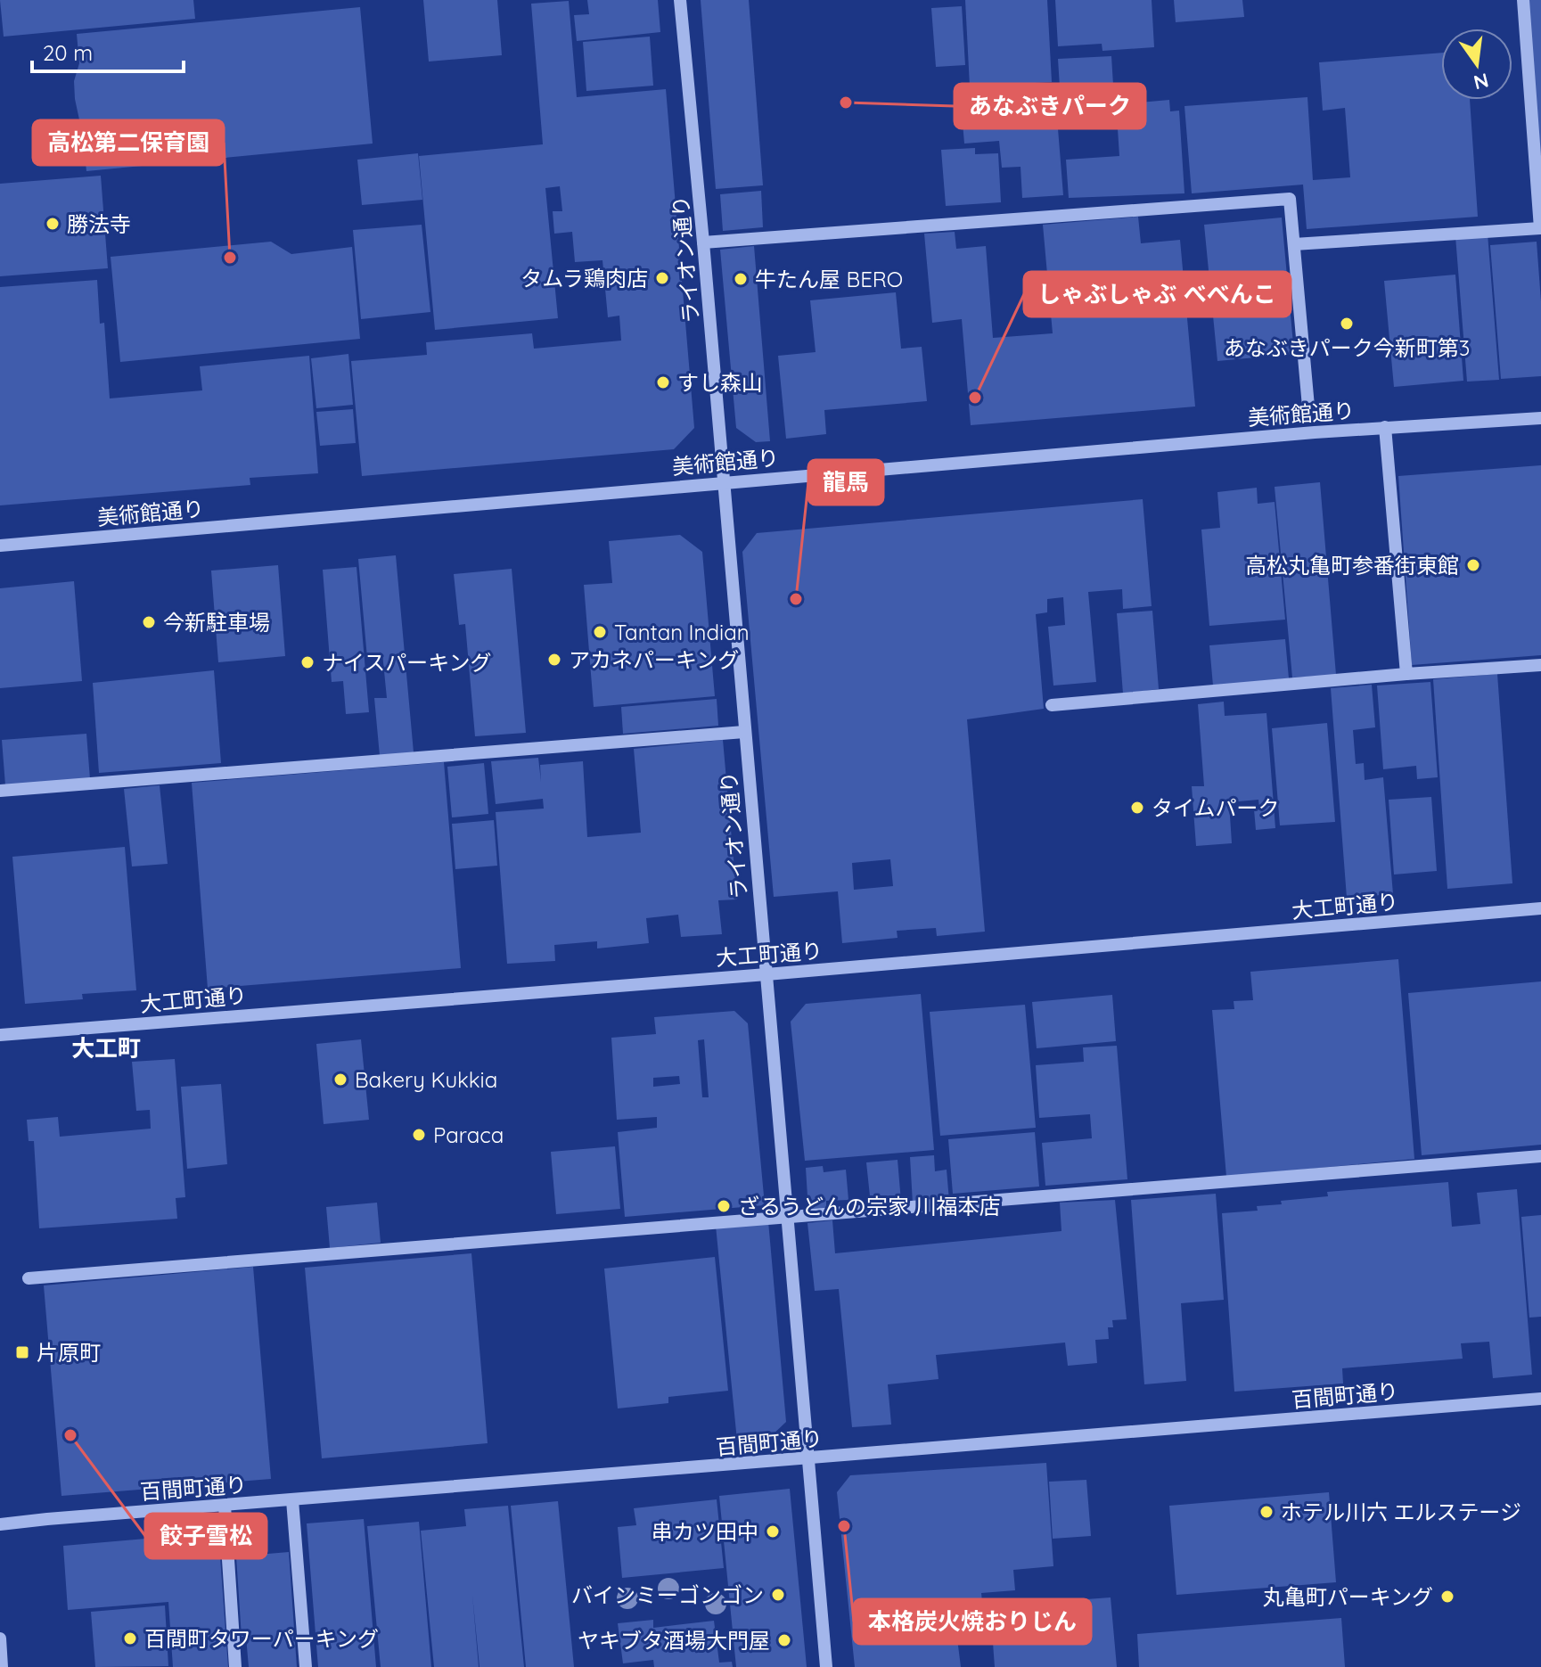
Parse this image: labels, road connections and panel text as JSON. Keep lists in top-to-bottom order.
{
  "streets": {
    "street": [
      "ライオン通り",
      "美術館通り",
      "大工町通り",
      "百間町通り"
    ]
  },
  "crossings": [
    ["ライオン通り", "美術館通り"],
    ["ライオン通り", "大工町通り"],
    ["ライオン通り", "百間町通り"]
  ],
  "districts": ["大工町"],
  "places": {
    "other": [
      "あなぶきパーク",
      "勝法寺",
      "高松第二保育園",
      "タムラ鶏肉店",
      "牛たん屋 BERO",
      "あなぶきパーク今新町第3",
      "すし森山",
      "しゃぶしゃぶ べべんこ",
      "高松丸亀町参番街東館",
      "龍馬",
      "今新駐車場",
      "Tantan Indian",
      "アカネパーキング",
      "ナイスパーキング",
      "タイムパーク",
      "Bakery Kukkia",
      "Paraca",
      "ざるうどんの宗家 川福本店",
      "餃子雪松",
      "ホテル川六 エルステージ",
      "本格炭火焼おりじん",
      "串カツ田中",
      "バインミーゴンゴン",
      "丸亀町パーキング",
      "百間町タワーパーキング",
      "ヤキブタ酒場大門屋"
    ],
    "transit": ["片原町"]
  },
  "scale_bar": "20 m",
  "north": "bottom"
}
